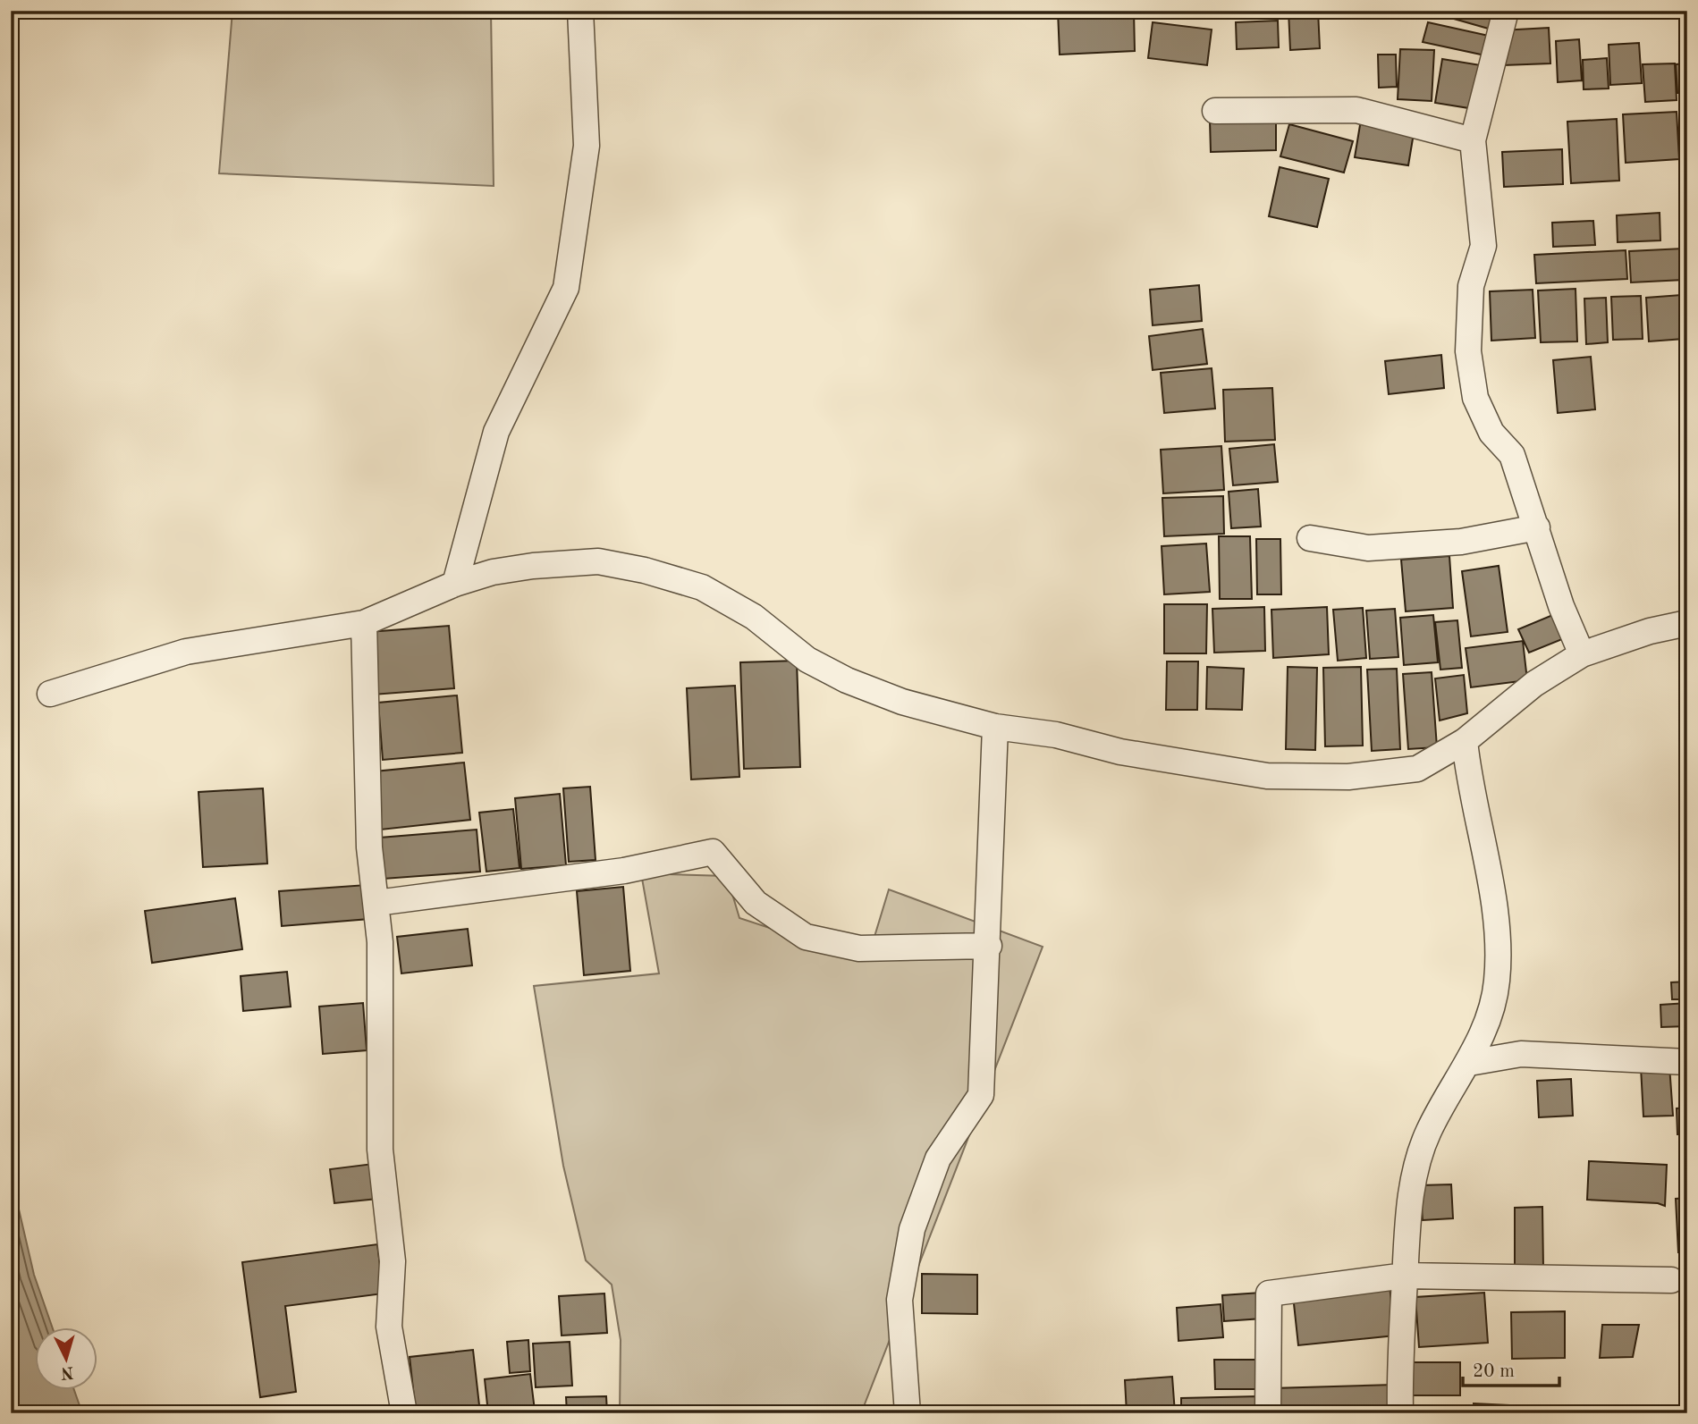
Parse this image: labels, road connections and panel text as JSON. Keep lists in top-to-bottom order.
{
  "scale_bar": "20 m",
  "north": "bottom"
}
